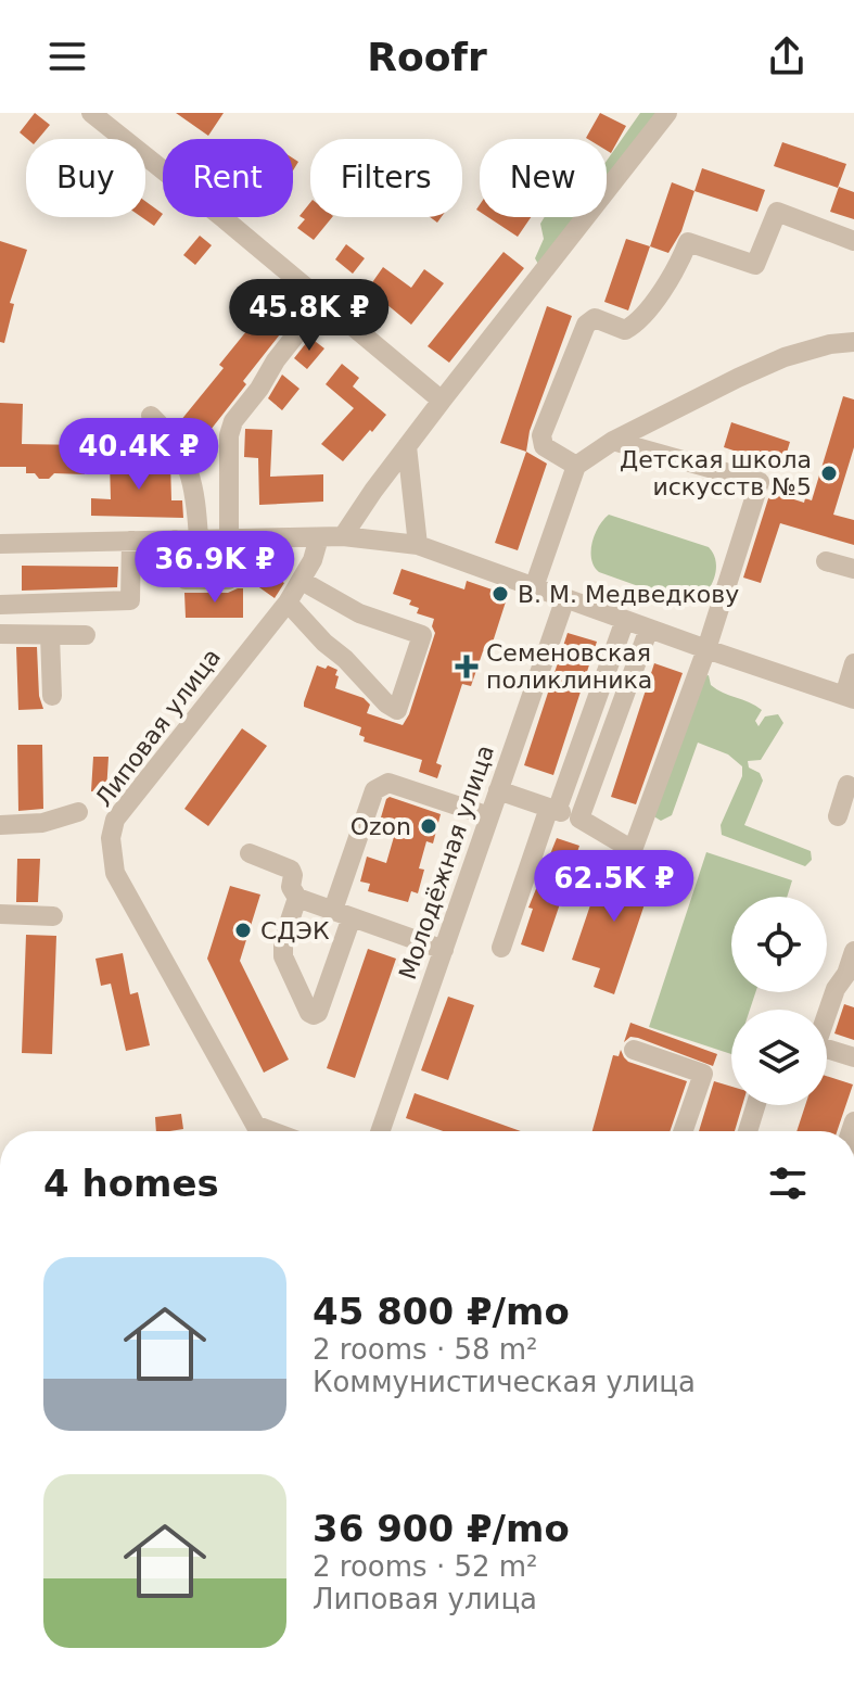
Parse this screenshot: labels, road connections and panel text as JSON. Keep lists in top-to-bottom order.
{
  "streets": {
    "street": ["Липовая улица", "Молодёжная улица"]
  },
  "places": {
    "other": [
      "Детская школа искусств №5",
      "В. М. Медведкову",
      "Ozon",
      "СДЭК"
    ],
    "health": ["Семеновская поликлиника"]
  },
  "page": {
    "header": "Roofr",
    "chip": [
      "Buy",
      "Rent",
      "Filters",
      "New"
    ],
    "price": [
      "45.8K ₽",
      "40.4K ₽",
      "36.9K ₽",
      "62.5K ₽"
    ],
    "heading": "4 homes",
    "list": [
      {
        "name": "45 800 ₽/mo",
        "note": "2 rooms · 58 m² · Коммунистическая улица"
      },
      {
        "name": "36 900 ₽/mo",
        "note": "2 rooms · 52 m² · Липовая улица"
      }
    ]
  }
}
